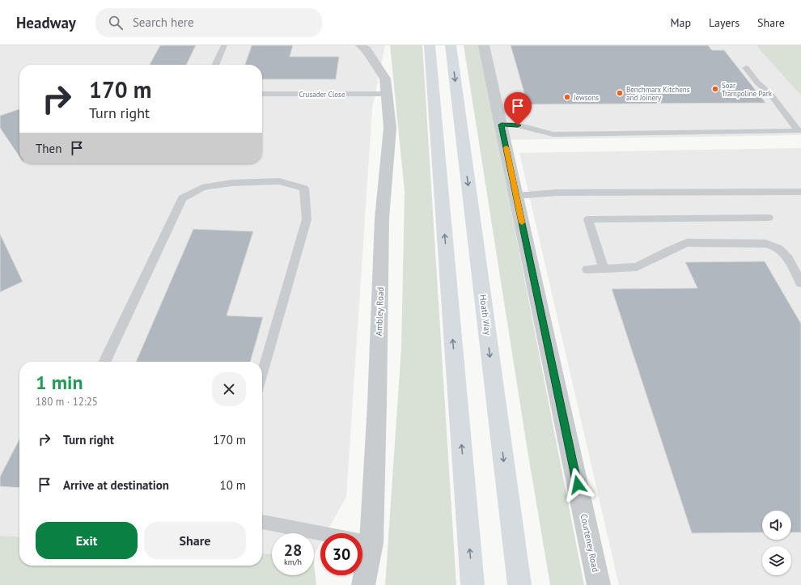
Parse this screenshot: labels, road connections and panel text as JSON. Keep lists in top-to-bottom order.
{
  "streets": {
    "main road": ["Hoath Way"],
    "street": ["Ambley Road", "Courteney Road"],
    "lane": ["Crusader Close"]
  },
  "crossings": [
    ["Crusader Close", "Ambley Road"]
  ],
  "places": ["Soar Trampoline Park", "Benchmarx Kitchens and Joinery", "Jewsons"],
  "page": {
    "header": "Headway",
    "search": "Search here",
    "nav": ["Map", "Layers", "Share"],
    "turn": ["170 m", "Turn right"],
    "then": "Then",
    "heading": ["1 min", "180 m · 12:25"],
    "list": [
      {
        "name": "Turn right",
        "value": "170 m"
      },
      {
        "name": "Arrive at destination",
        "value": "10 m"
      }
    ],
    "buttons": ["Exit", "Share"],
    "speed": "28 km/h",
    "limit": "30"
  }
}
